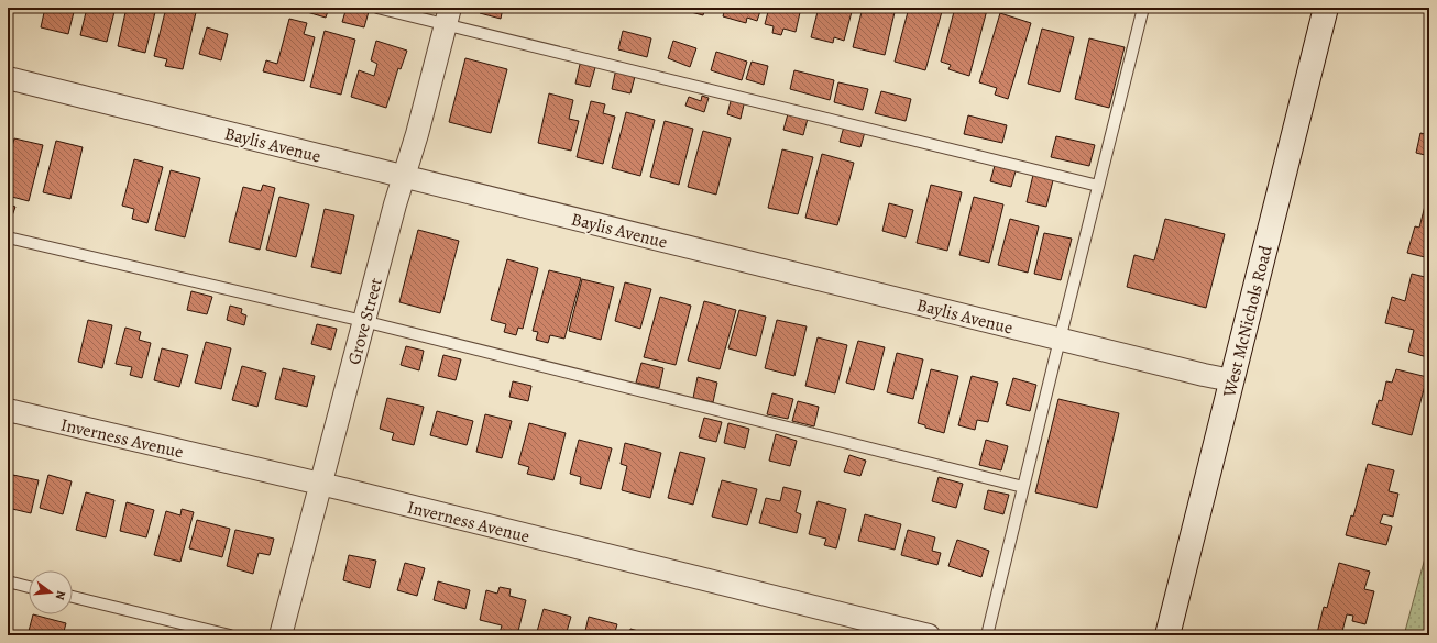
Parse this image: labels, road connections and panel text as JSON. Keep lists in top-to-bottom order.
{
  "streets": {
    "main road": ["West McNichols Road"],
    "street": ["Baylis Avenue", "Grove Street", "Inverness Avenue"]
  },
  "crossings": [
    ["Baylis Avenue", "Grove Street"],
    ["Baylis Avenue", "West McNichols Road"],
    ["Grove Street", "Inverness Avenue"]
  ],
  "north": "right"
}
